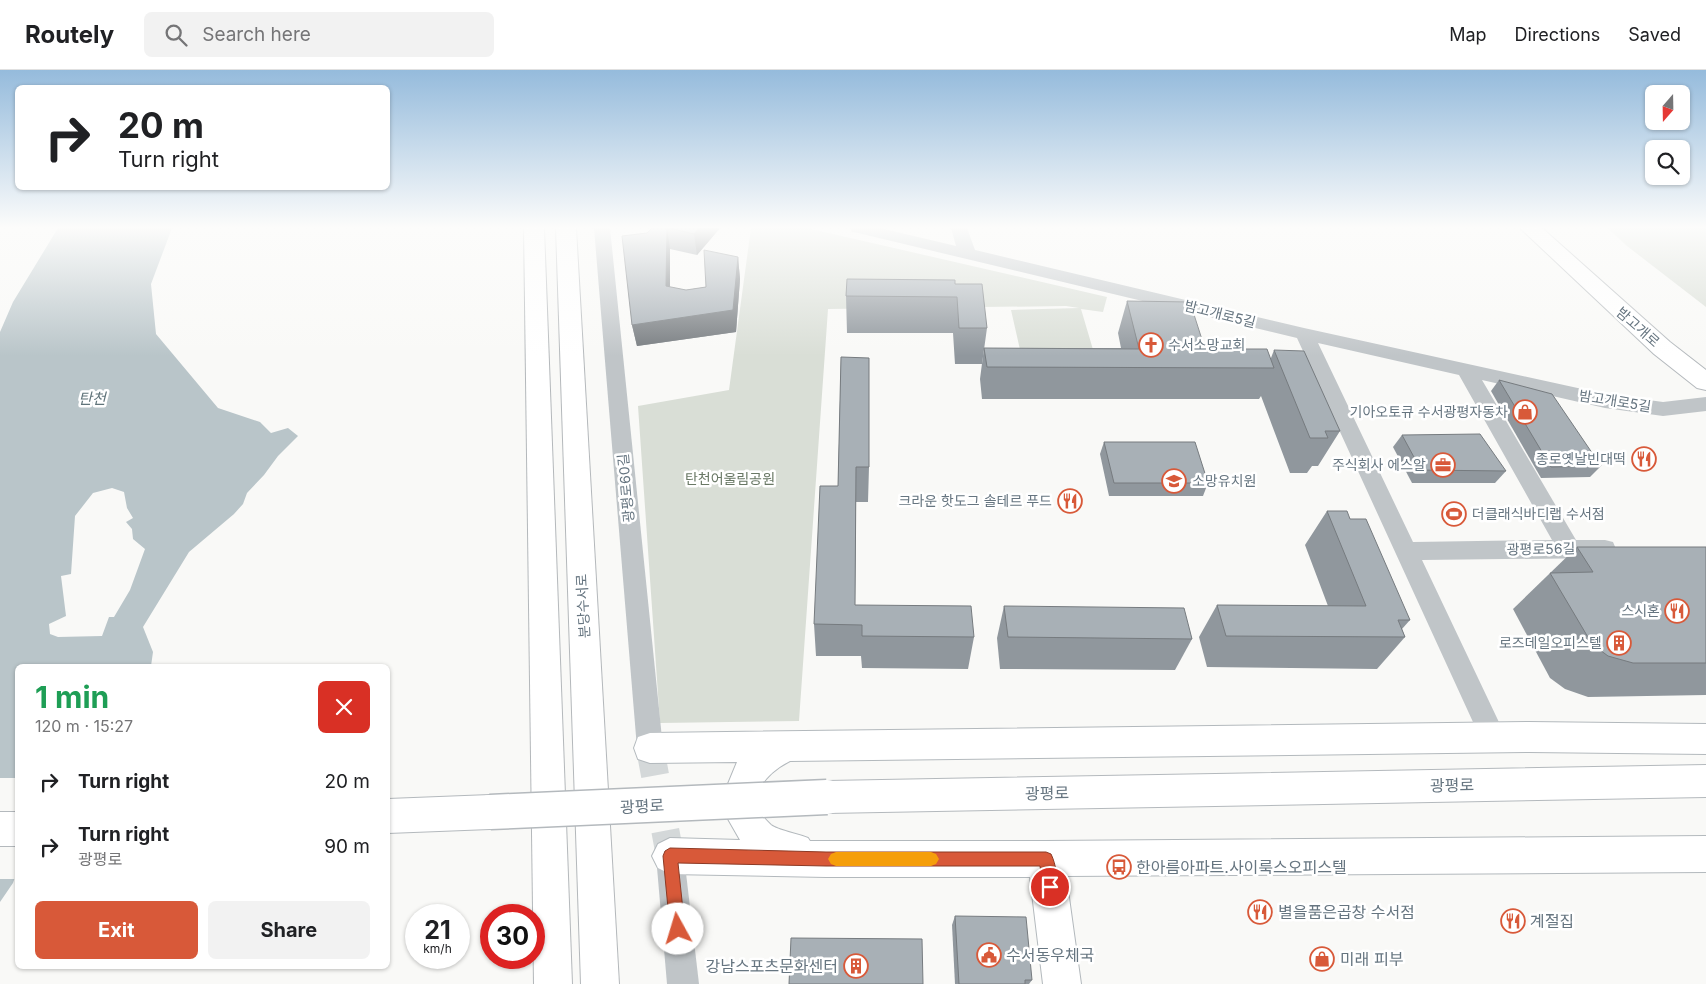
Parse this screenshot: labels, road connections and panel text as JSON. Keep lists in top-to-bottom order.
{
  "streets": {
    "main road": ["밤고개로", "분당수서로", "광평로"],
    "street": ["밤고개로5길", "광평로60길", "광평로56길"]
  },
  "water": ["탄천"],
  "parks": ["탄천어울림공원"],
  "places": {
    "church": ["수서소망교회"],
    "shop": ["기아오토큐 수서광평자동차", "미래 피부"],
    "restaurant": [
      "종로옛날빈대떡",
      "크라운 핫도그 솔테르 푸드",
      "스시혼",
      "별을품은곱창 수서점",
      "계절집"
    ],
    "office": ["주식회사 에스알"],
    "school or university": ["소망유치원"],
    "sports": ["더클래식바디랩 수서점"],
    "building": ["로즈데일오피스텔", "강남스포츠문화센터"],
    "bus stop": ["한아름아파트.사이룩스오피스텔"],
    "public building": ["수서동우체국"]
  },
  "north": "bottom",
  "page": {
    "header": "Routely",
    "search": "Search here",
    "nav": ["Map", "Directions", "Saved"],
    "turn": ["20 m", "Turn right"],
    "heading": ["1 min", "120 m · 15:27"],
    "list": [
      {
        "name": "Turn right",
        "value": "20 m"
      },
      {
        "name": "Turn right",
        "note": "광평로",
        "value": "90 m"
      }
    ],
    "buttons": ["Exit", "Share"],
    "speed": "21 km/h",
    "limit": "30"
  }
}
